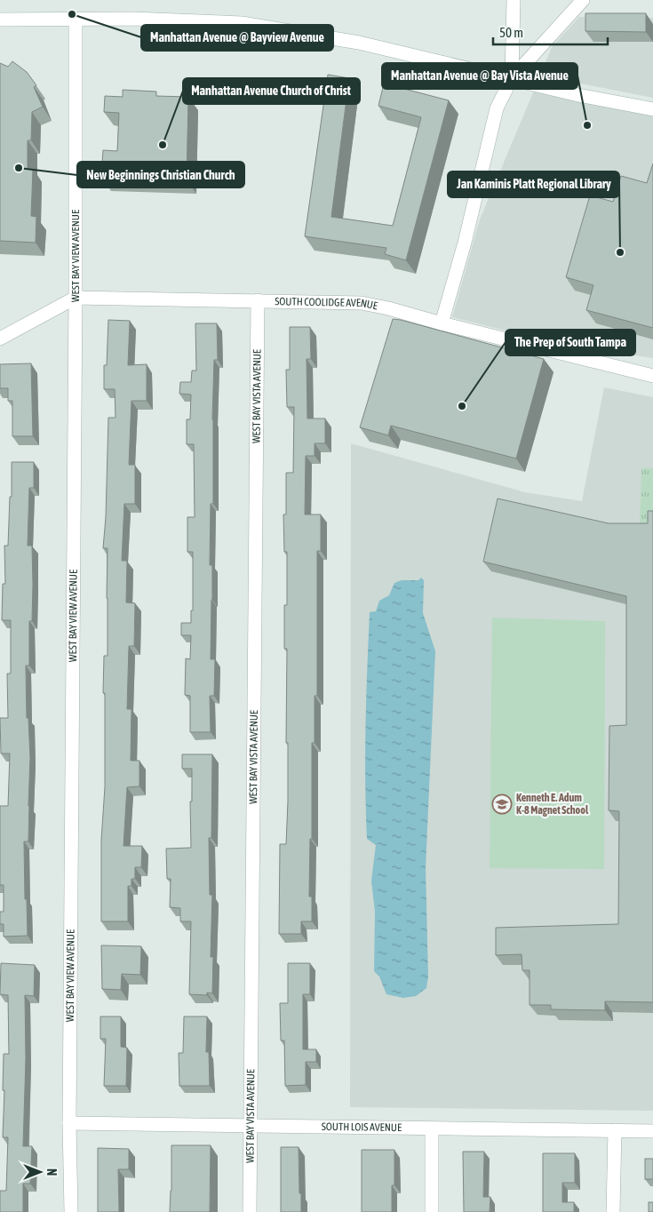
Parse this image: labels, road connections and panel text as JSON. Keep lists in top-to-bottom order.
{
  "streets": {
    "street": [
      "WEST BAY VIEW AVENUE",
      "SOUTH COOLIDGE AVENUE",
      "WEST BAY VISTA AVENUE",
      "SOUTH LOIS AVENUE"
    ]
  },
  "crossings": [
    ["WEST BAY VIEW AVENUE", "SOUTH COOLIDGE AVENUE"],
    ["WEST BAY VIEW AVENUE", "SOUTH LOIS AVENUE"],
    ["SOUTH COOLIDGE AVENUE", "WEST BAY VISTA AVENUE"],
    ["WEST BAY VISTA AVENUE", "SOUTH LOIS AVENUE"]
  ],
  "places": {
    "other": [
      "Manhattan Avenue @ Bayview Avenue",
      "Manhattan Avenue @ Bay Vista Avenue",
      "Manhattan Avenue Church of Christ",
      "New Beginnings Christian Church",
      "Jan Kaminis Platt Regional Library",
      "The Prep of South Tampa"
    ],
    "school or university": ["Kenneth E. Adum K-8 Magnet School"]
  },
  "scale_bar": "50 m",
  "north": "right"
}
